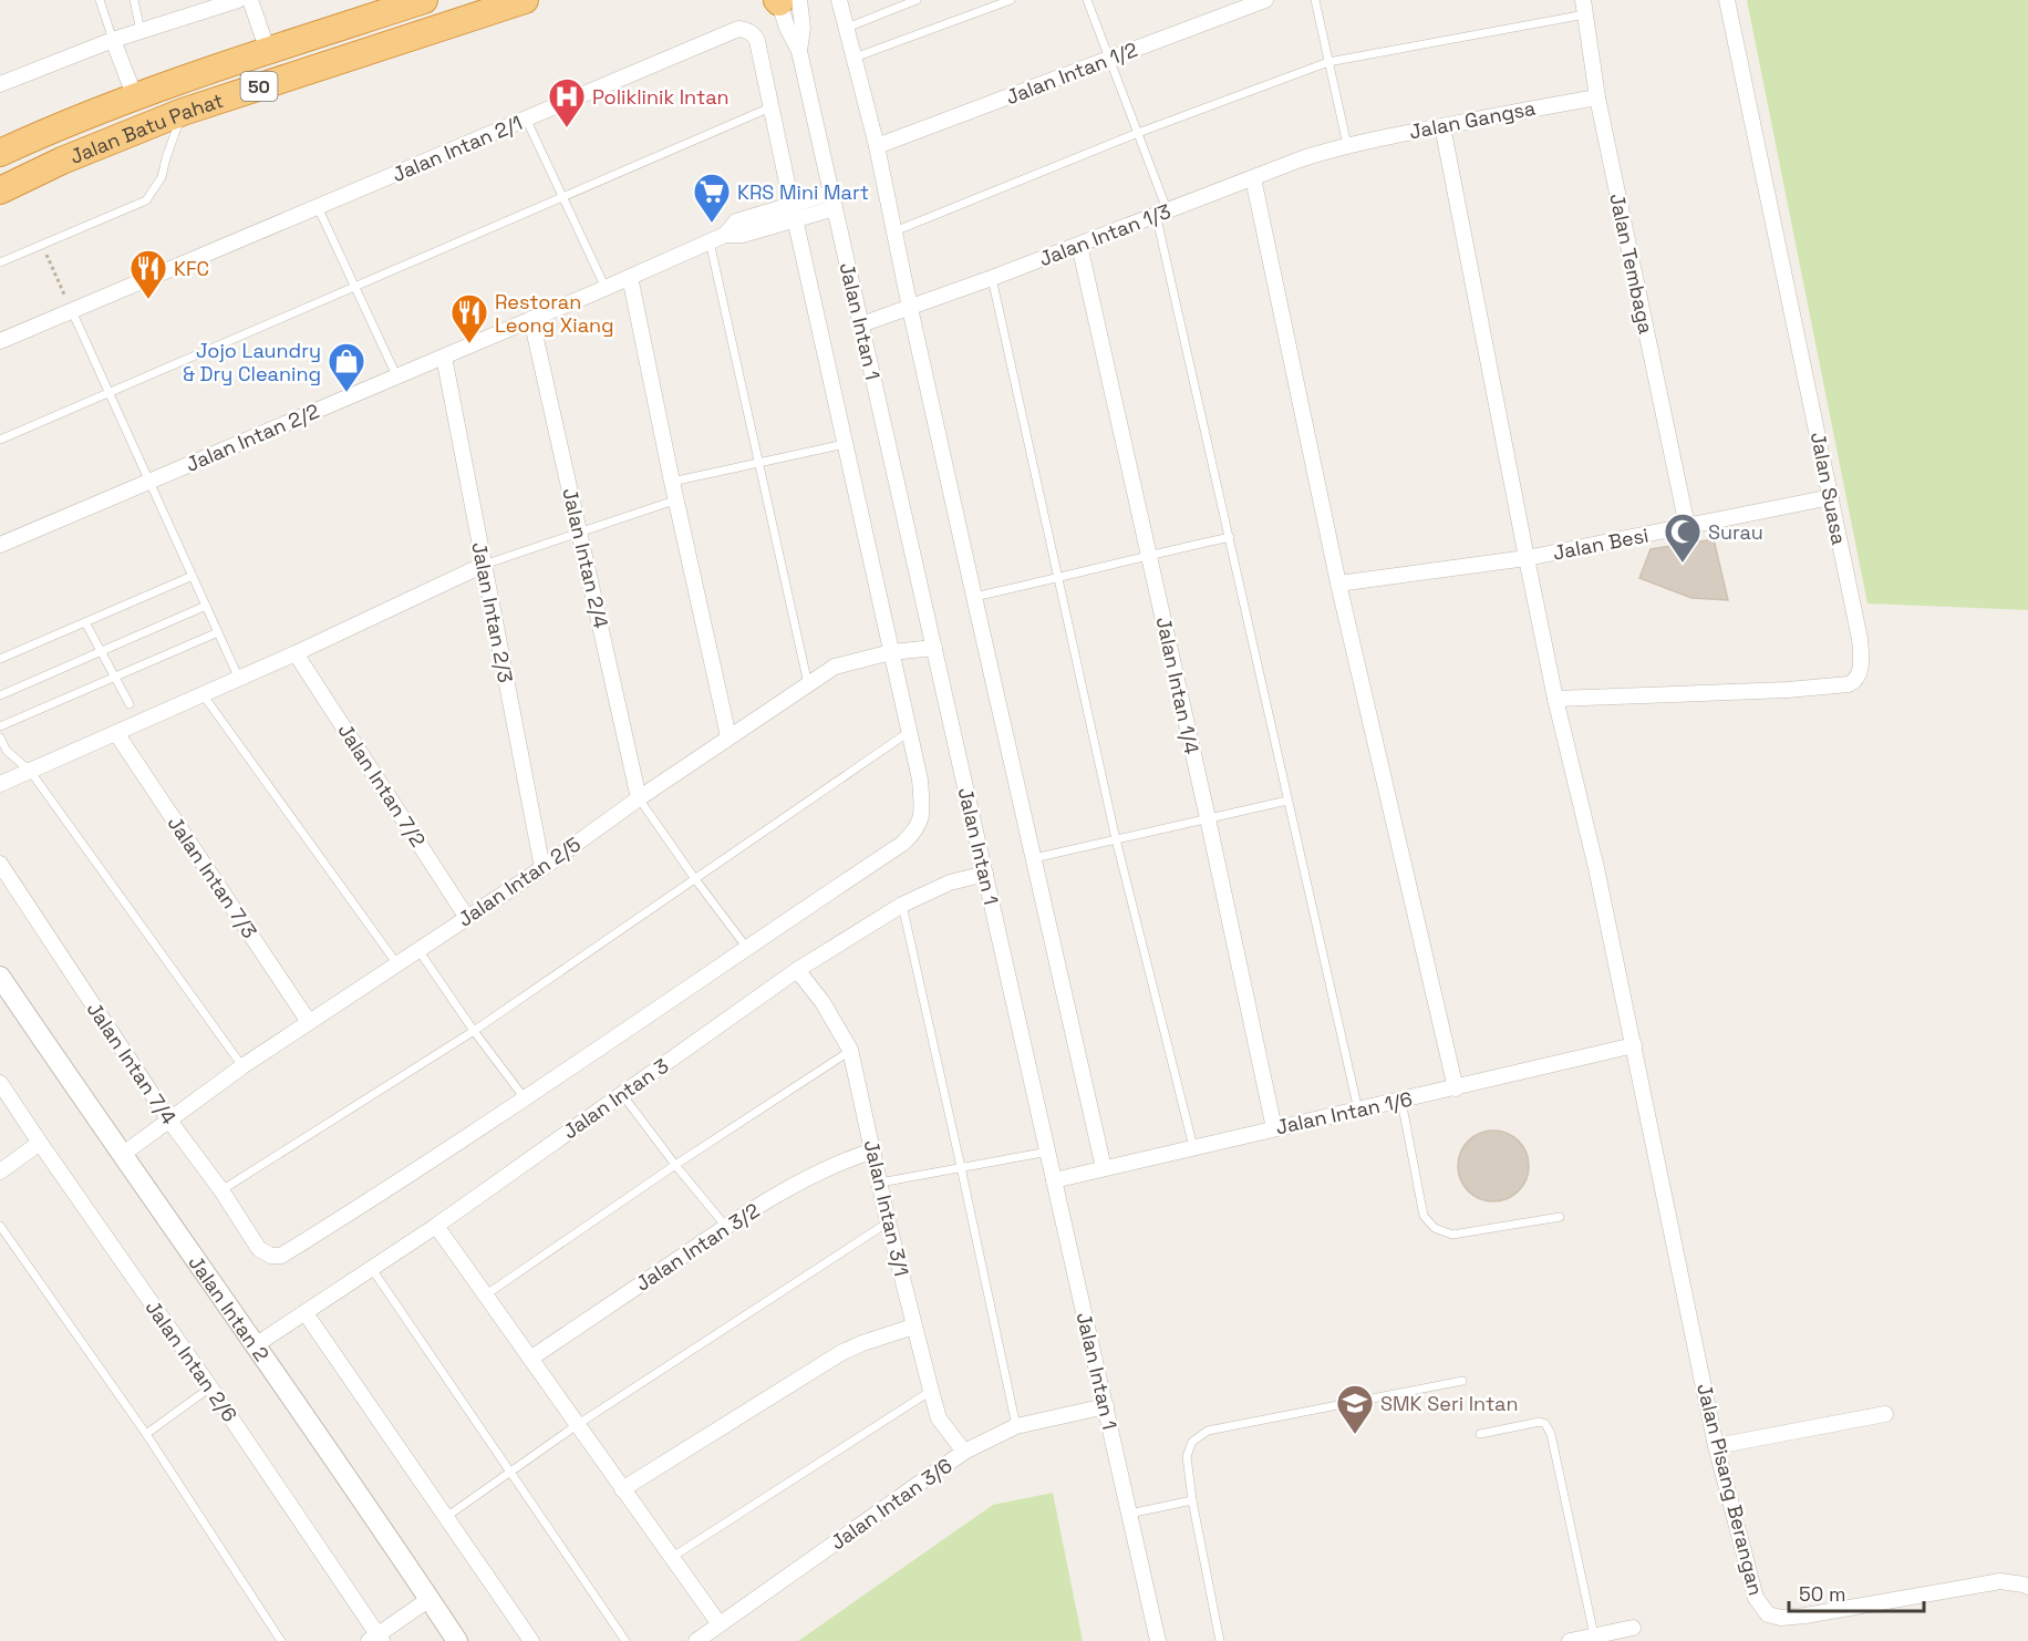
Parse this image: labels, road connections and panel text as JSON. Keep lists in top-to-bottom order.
{
  "streets": {
    "highway": ["50", "Jalan Batu Pahat"],
    "street": [
      "Jalan Intan 1/2",
      "Jalan Gangsa",
      "Jalan Intan 2/1",
      "Jalan Intan 1/3",
      "Jalan Tembaga",
      "Jalan Intan 1",
      "Jalan Intan 2/2",
      "Jalan Suasa",
      "Jalan Besi",
      "Jalan Intan 2/4",
      "Jalan Intan 2/3",
      "Jalan Intan 1/4",
      "Jalan Intan 7/2",
      "Jalan Intan 7/3",
      "Jalan Intan 2/5",
      "Jalan Intan 7/4",
      "Jalan Intan 3",
      "Jalan Intan 1/6",
      "Jalan Intan 3/1",
      "Jalan Intan 3/2",
      "Jalan Intan 2",
      "Jalan Intan 2/6",
      "Jalan Pisang Berangan",
      "Jalan Intan 3/6"
    ]
  },
  "crossings": [
    ["Jalan Gangsa", "Jalan Intan 1/3"],
    ["Jalan Gangsa", "Jalan Tembaga"],
    ["Jalan Gangsa", "Jalan Pisang Berangan"],
    ["Jalan Intan 2/1", "Jalan Intan 1"],
    ["Jalan Intan 2/1", "Jalan Intan 2/2"],
    ["Jalan Intan 1/3", "Jalan Intan 1"],
    ["Jalan Intan 1/3", "Jalan Intan 1/4"],
    ["Jalan Tembaga", "Jalan Besi"],
    ["Jalan Intan 1", "Jalan Intan 2/2"],
    ["Jalan Intan 1", "Jalan Intan 2/5"],
    ["Jalan Intan 1", "Jalan Intan 7/4"],
    ["Jalan Intan 1", "Jalan Intan 3"],
    ["Jalan Intan 1", "Jalan Intan 1/6"],
    ["Jalan Intan 1", "Jalan Intan 3/6"],
    ["Jalan Intan 2/2", "Jalan Intan 2/4"],
    ["Jalan Intan 2/2", "Jalan Intan 2/3"],
    ["Jalan Suasa", "Jalan Besi"],
    ["Jalan Suasa", "Jalan Pisang Berangan"],
    ["Jalan Besi", "Jalan Pisang Berangan"],
    ["Jalan Intan 2/4", "Jalan Intan 2/5"],
    ["Jalan Intan 2/3", "Jalan Intan 2/5"],
    ["Jalan Intan 1/4", "Jalan Intan 1/6"],
    ["Jalan Intan 7/2", "Jalan Intan 2/5"],
    ["Jalan Intan 7/3", "Jalan Intan 2/5"],
    ["Jalan Intan 2/5", "Jalan Intan 7/4"],
    ["Jalan Intan 2/5", "Jalan Intan 2"],
    ["Jalan Intan 3", "Jalan Intan 3/1"],
    ["Jalan Intan 3", "Jalan Intan 2"],
    ["Jalan Intan 1/6", "Jalan Pisang Berangan"],
    ["Jalan Intan 3/1", "Jalan Intan 3/2"],
    ["Jalan Intan 3/1", "Jalan Intan 3/6"]
  ],
  "places": {
    "hospital": ["Poliklinik Intan"],
    "supermarket": ["KRS Mini Mart"],
    "restaurant": ["KFC", "Restoran Leong Xiang"],
    "shop": ["Jojo Laundry & Dry Cleaning"],
    "mosque": ["Surau"],
    "school or university": ["SMK Seri Intan"]
  },
  "scale_bar": "50 m"
}
